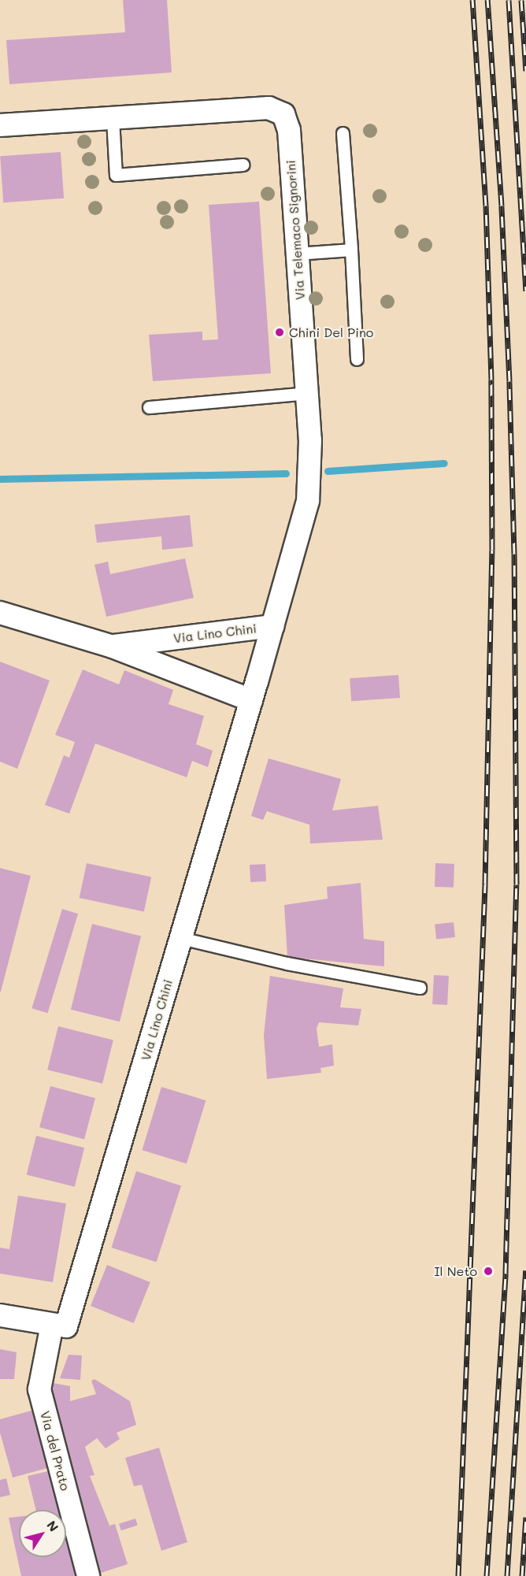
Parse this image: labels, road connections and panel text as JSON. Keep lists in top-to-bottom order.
{
  "streets": {
    "street": ["Via Telemaco Signorini", "Via Lino Chini", "Via del Prato"]
  },
  "crossings": [
    ["Via Telemaco Signorini", "Via Lino Chini"],
    ["Via Lino Chini", "Via del Prato"]
  ],
  "places": ["Chini Del Pino", "Il Neto"],
  "north": "top right"
}
